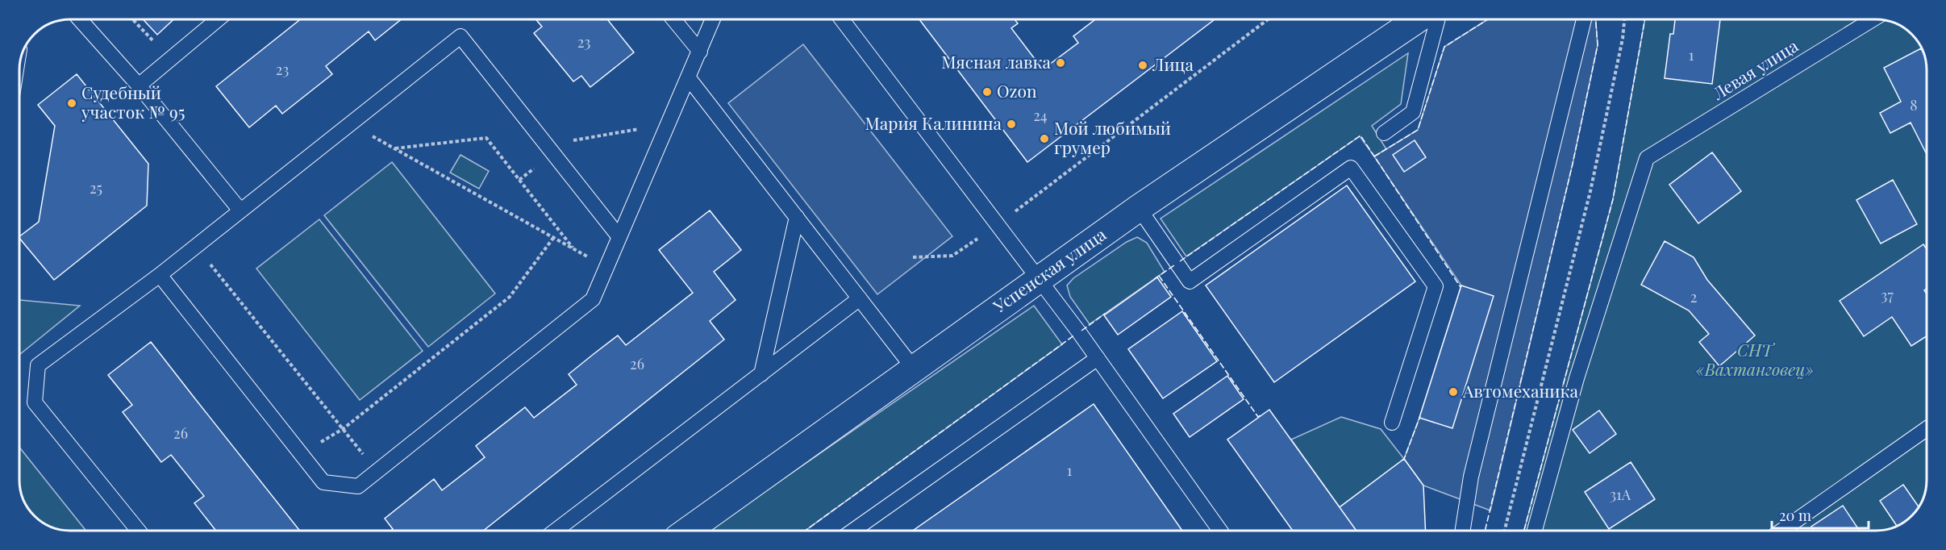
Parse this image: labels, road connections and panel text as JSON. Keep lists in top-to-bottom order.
{
  "streets": {
    "street": ["Успенская улица"],
    "lane": ["Левая улица"]
  },
  "parks": ["СНТ «Вахтанговец»"],
  "places": [
    "Мясная лавка",
    "Лица",
    "Ozon",
    "Судебный участок № 95",
    "Мария Калинина",
    "Мой любимый грумер",
    "Автомеханика"
  ],
  "house_numbers": [
    "23",
    "1",
    "23",
    "8",
    "24",
    "25",
    "37",
    "2",
    "26",
    "26",
    "1",
    "31А"
  ],
  "scale_bar": "20 m"
}
